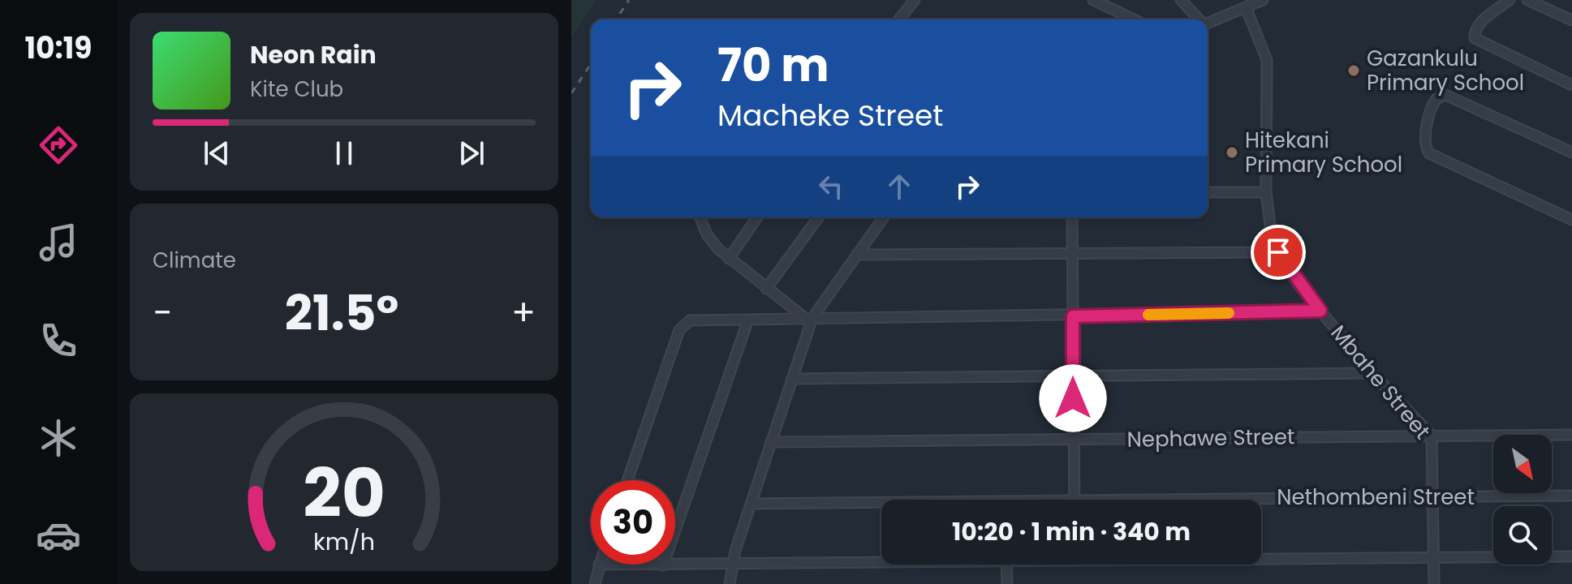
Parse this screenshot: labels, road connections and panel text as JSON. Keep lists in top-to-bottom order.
{
  "streets": {
    "street": ["Mbahe Street", "Nephawe Street", "Nethombeni Street"]
  },
  "crossings": [
    ["Mbahe Street", "Nephawe Street"],
    ["Mbahe Street", "Nethombeni Street"]
  ],
  "places": ["Gazankulu Primary School", "Hitekani Primary School"],
  "north": "bottom right",
  "page": {
    "tabs": "10:19",
    "turn": ["70 m", "Macheke Street"],
    "song": ["Neon Rain", "Kite Club"],
    "tile": "Climate",
    "heat": ["−", "21.5°", "+"],
    "limit": "30",
    "trip": "10:20 · 1 min · 340 m",
    "gauge": ["20", "km/h"]
  }
}
